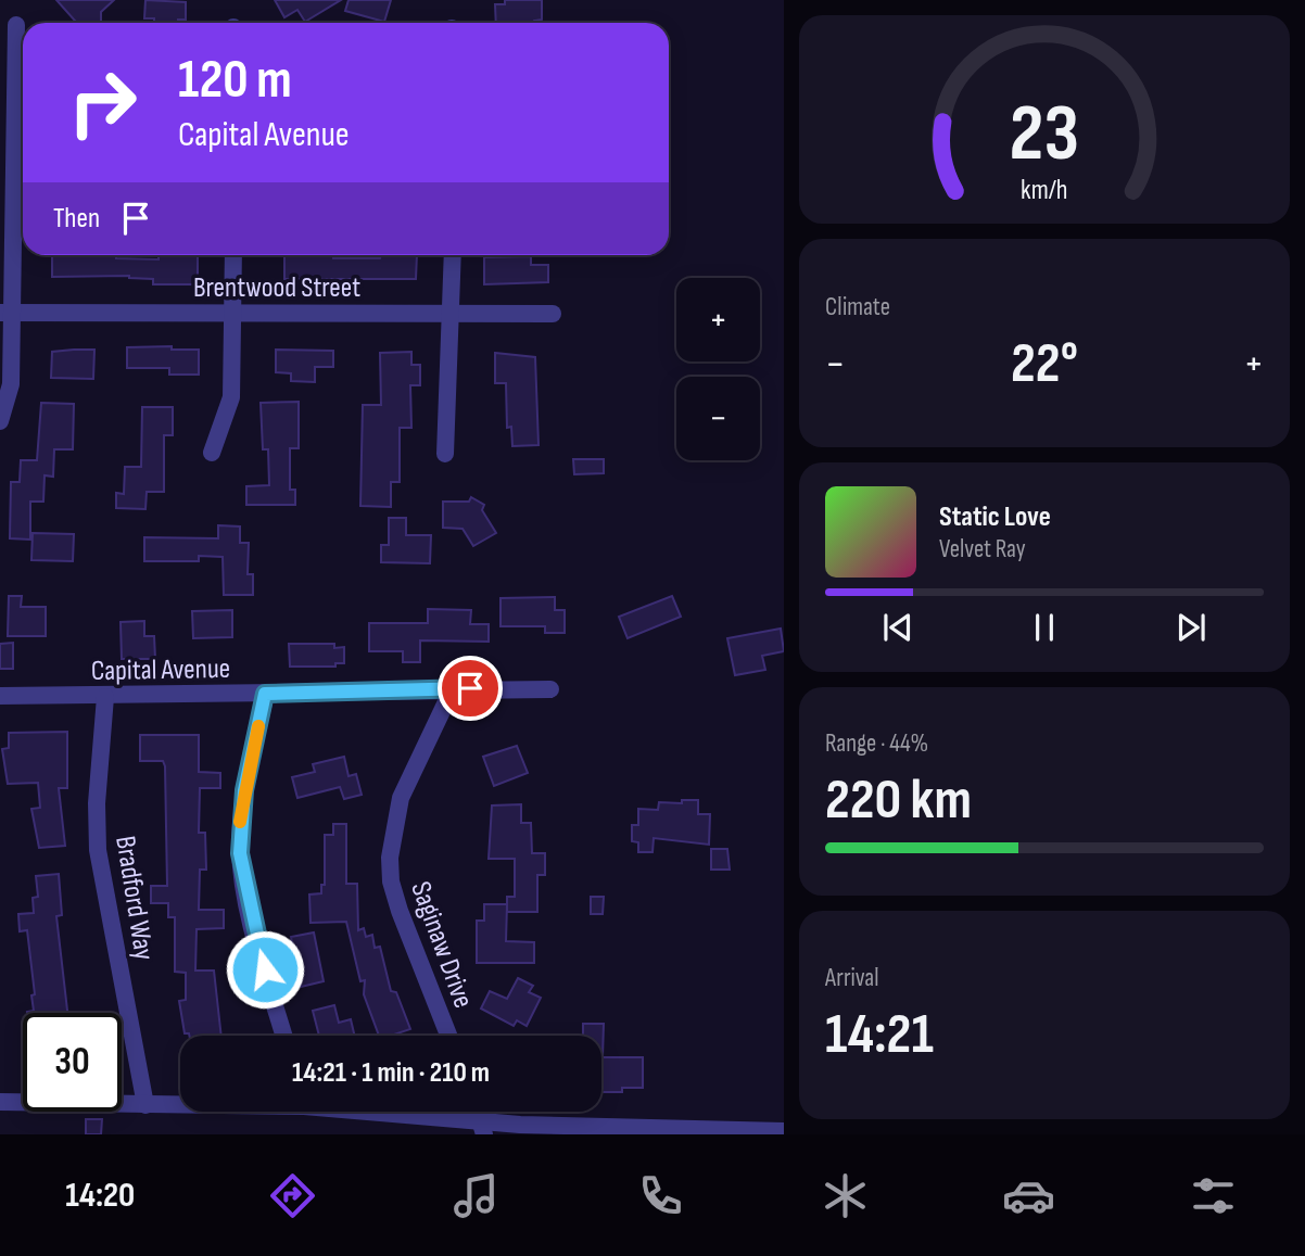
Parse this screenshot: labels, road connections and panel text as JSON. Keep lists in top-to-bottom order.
{
  "streets": {
    "street": [
      "Brentwood Street",
      "Capital Avenue",
      "Bradford Way",
      "Saginaw Drive"
    ]
  },
  "crossings": [
    ["Capital Avenue", "Bradford Way"],
    ["Capital Avenue", "Saginaw Drive"]
  ],
  "page": {
    "turn": ["120 m", "Capital Avenue"],
    "then": "Then",
    "tile": [
      "Climate",
      ["Range · 44%", "220 km"],
      ["Arrival", "14:21"]
    ],
    "map_buttons": ["+", "−"],
    "heat": ["−", "22°", "+"],
    "song": ["Static Love", "Velvet Ray"],
    "limit": "30",
    "trip": "14:21 · 1 min · 210 m",
    "tabs": "14:20",
    "gauge": ["23", "km/h"]
  }
}
